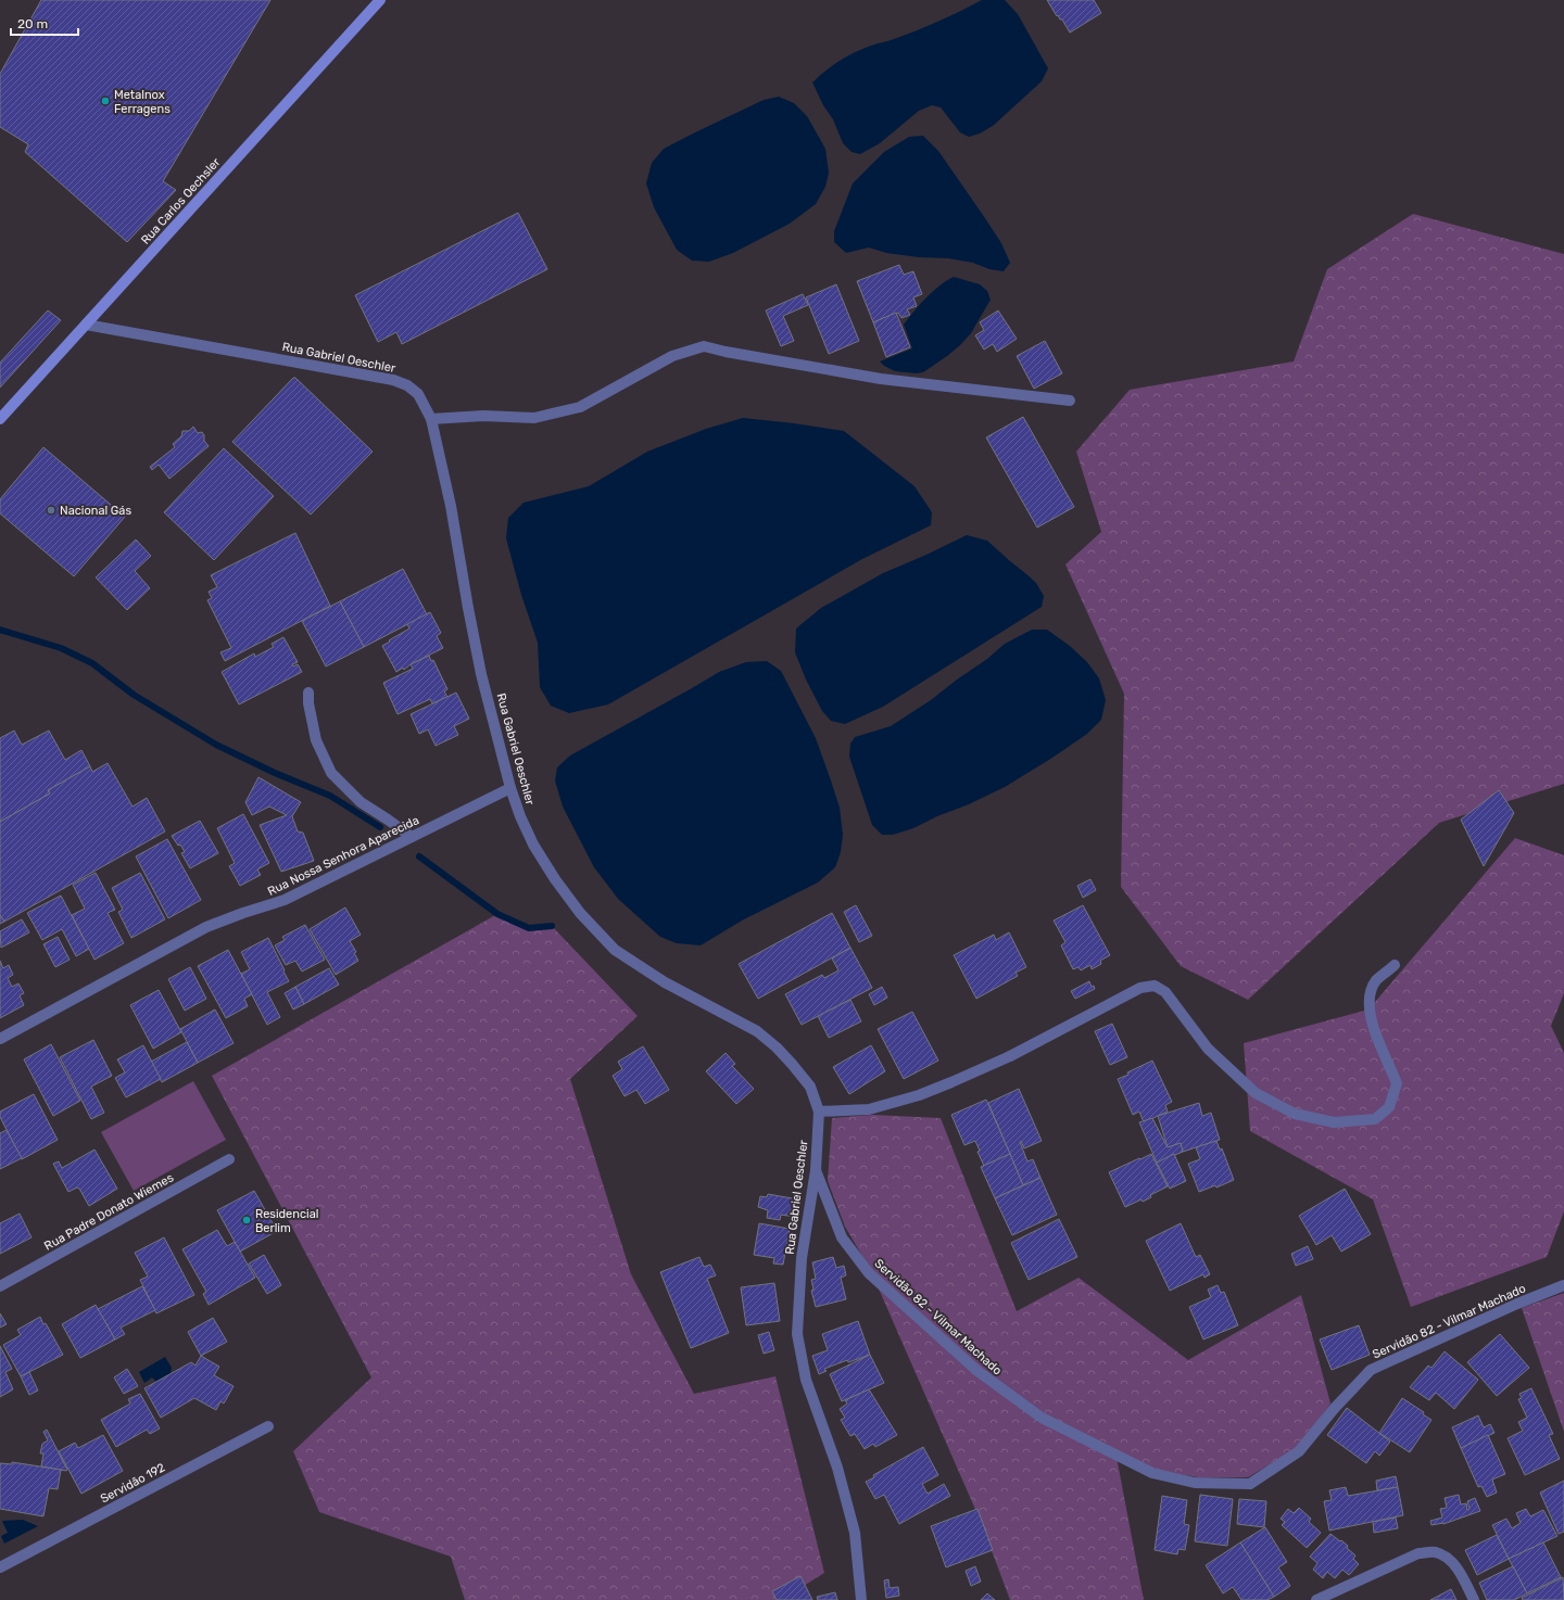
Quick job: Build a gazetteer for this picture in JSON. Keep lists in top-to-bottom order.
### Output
{
  "streets": {
    "main road": ["Rua Carlos Oechsler"],
    "street": [
      "Rua Gabriel Oeschler",
      "Rua Nossa Senhora Aparecida",
      "Rua Padre Donato Wiemes",
      "Servidão 82 - Vilmar Machado",
      "Servidão 192"
    ]
  },
  "crossings": [
    ["Rua Carlos Oechsler", "Rua Gabriel Oeschler"],
    ["Rua Gabriel Oeschler", "Rua Nossa Senhora Aparecida"],
    ["Rua Gabriel Oeschler", "Servidão 82 - Vilmar Machado"]
  ],
  "places": ["Metalnox Ferragens", "Nacional Gás", "Residencial Berlim"],
  "scale_bar": "20 m"
}
